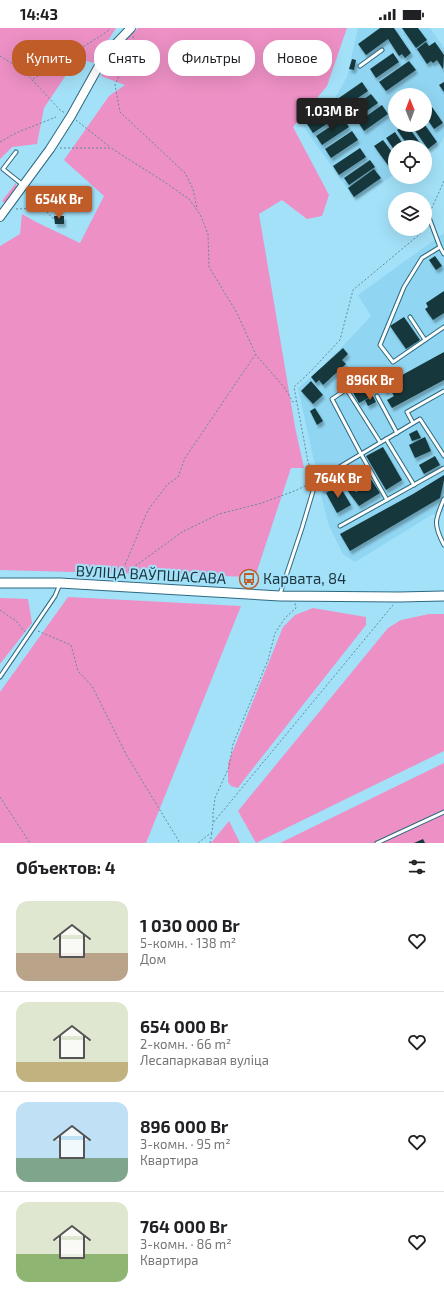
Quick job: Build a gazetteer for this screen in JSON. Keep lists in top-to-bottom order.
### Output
{
  "streets": {
    "main road": ["ВУЛІЦА ВАЎПШАСАВА"]
  },
  "places": {
    "bus stop": ["Карвата, 84"]
  },
  "north": "top",
  "page": {
    "status": "14:43",
    "chip": [
      "Купить",
      "Снять",
      "Фильтры",
      "Новое"
    ],
    "price": [
      "1.03M Br",
      "654K Br",
      "896K Br",
      "764K Br"
    ],
    "heading": "Объектов: 4",
    "list": [
      {
        "name": "1 030 000 Br",
        "note": "5-комн. · 138 m² · Дом"
      },
      {
        "name": "654 000 Br",
        "note": "2-комн. · 66 m² · Лесапаркавая вуліца"
      },
      {
        "name": "896 000 Br",
        "note": "3-комн. · 95 m² · Квартира"
      },
      {
        "name": "764 000 Br",
        "note": "3-комн. · 86 m² · Квартира"
      }
    ]
  }
}
